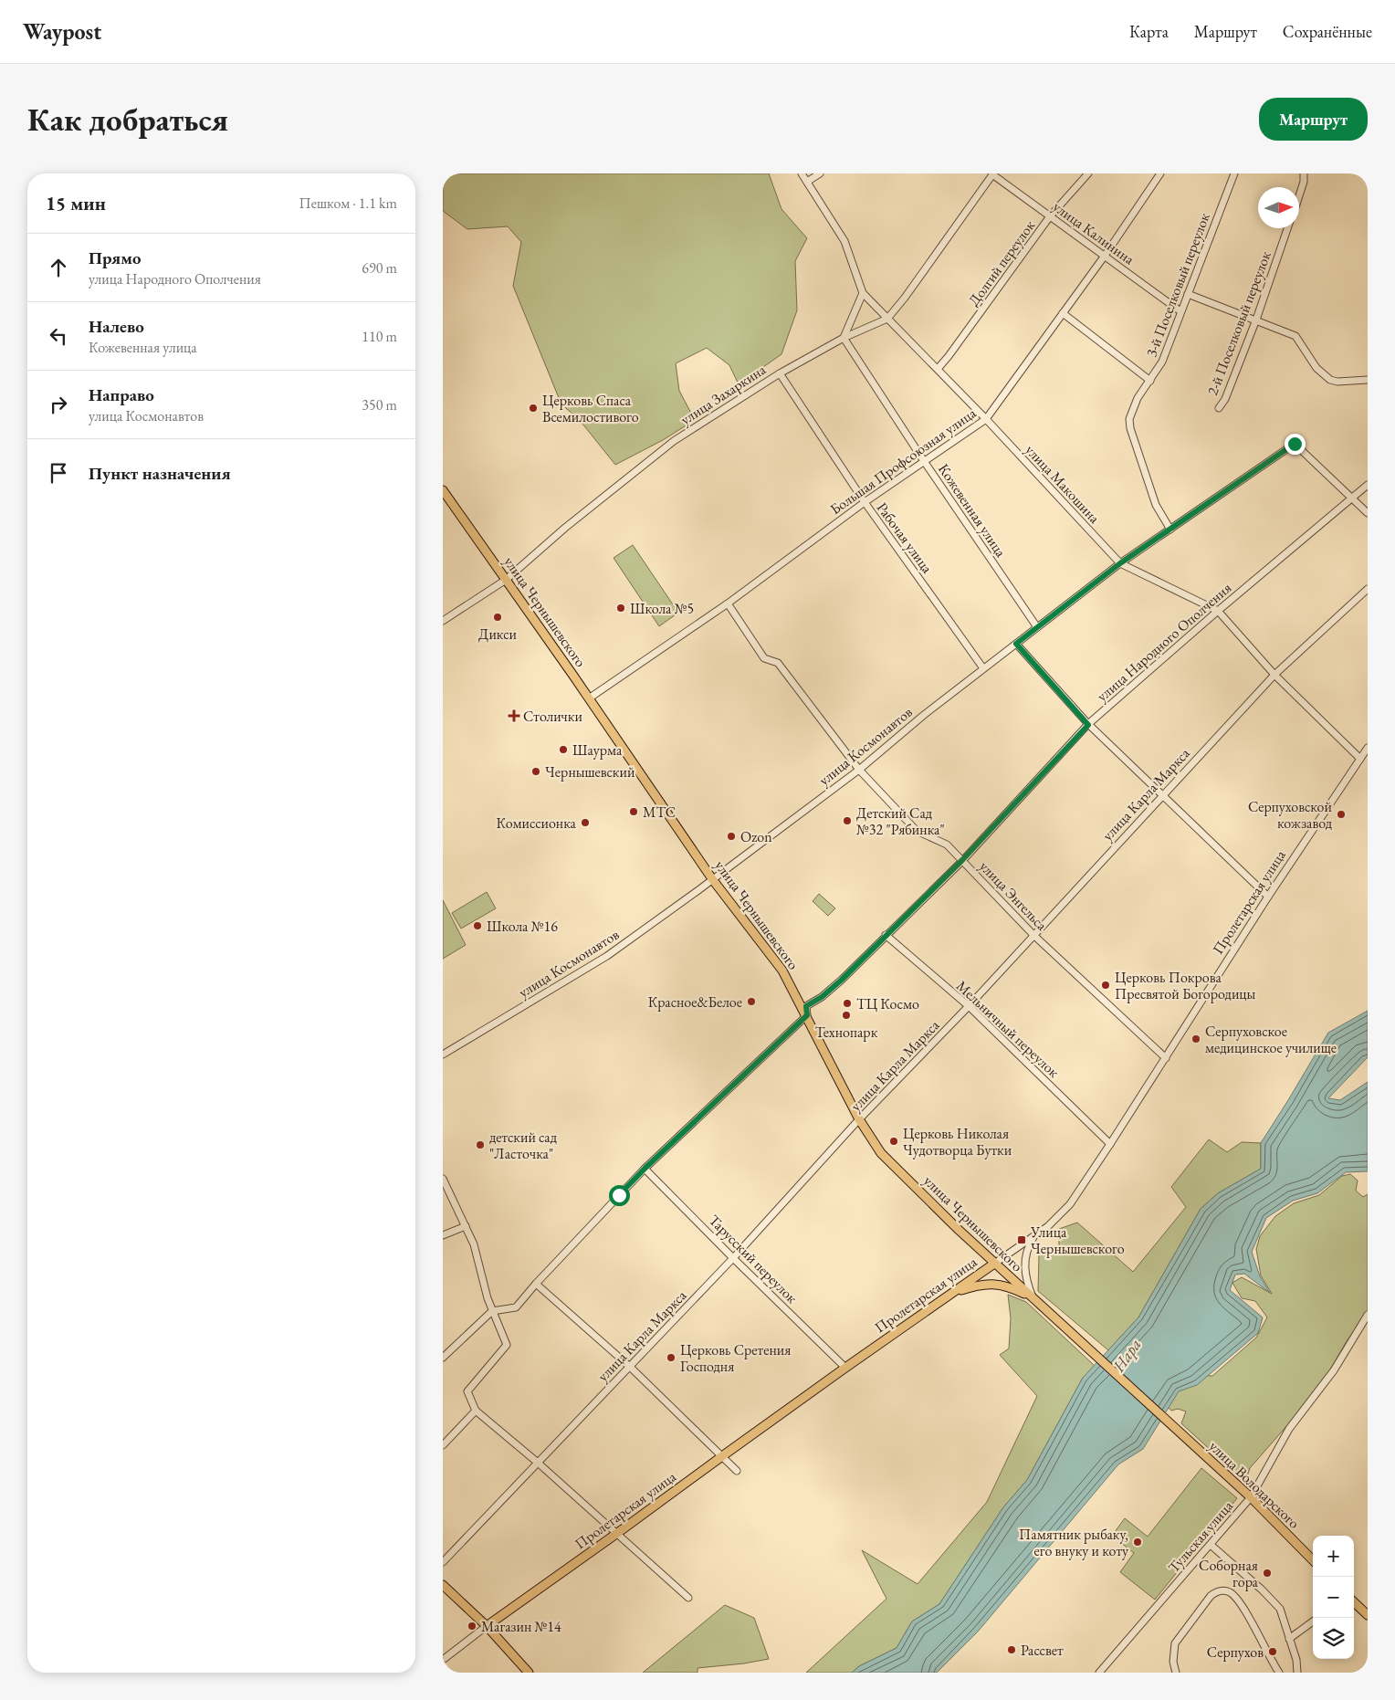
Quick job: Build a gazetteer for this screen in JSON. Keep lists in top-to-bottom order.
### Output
{
  "streets": {
    "main road": ["улица Чернышевского", "Пролетарская улица", "улица Володарского"],
    "street": [
      "улица Калинина",
      "Долгий переулок",
      "3-й Поселковый переулок",
      "2-й Поселковый переулок",
      "улица Захаркина",
      "Большая Профсоюзная улица",
      "улица Макошина",
      "Кожевенная улица",
      "Рабочая улица",
      "улица Народного Ополчения",
      "улица Космонавтов",
      "улица Карла Маркса",
      "улица Энгельса",
      "Мельничный переулок",
      "Тарусский переулок",
      "Тульская улица"
    ]
  },
  "crossings": [
    ["улица Калинина", "Долгий переулок"],
    ["улица Калинина", "3-й Поселковый переулок"],
    ["улица Калинина", "улица Захаркина"],
    ["улица Калинина", "Большая Профсоюзная улица"],
    ["Долгий переулок", "улица Макошина"],
    ["3-й Поселковый переулок", "улица Космонавтов"],
    ["улица Захаркина", "улица Макошина"],
    ["улица Захаркина", "Кожевенная улица"],
    ["улица Захаркина", "Рабочая улица"],
    ["улица Захаркина", "улица Чернышевского"],
    ["Большая Профсоюзная улица", "улица Макошина"],
    ["Большая Профсоюзная улица", "Кожевенная улица"],
    ["Большая Профсоюзная улица", "Рабочая улица"],
    ["Большая Профсоюзная улица", "улица Чернышевского"],
    ["Большая Профсоюзная улица", "улица Энгельса"],
    ["улица Макошина", "улица Народного Ополчения"],
    ["улица Макошина", "улица Космонавтов"],
    ["улица Макошина", "улица Карла Маркса"],
    ["улица Макошина", "Пролетарская улица"],
    ["Кожевенная улица", "улица Космонавтов"],
    ["Рабочая улица", "улица Космонавтов"],
    ["улица Чернышевского", "улица Народного Ополчения"],
    ["улица Чернышевского", "улица Космонавтов"],
    ["улица Чернышевского", "улица Карла Маркса"],
    ["улица Чернышевского", "Пролетарская улица"],
    ["улица Чернышевского", "улица Володарского"],
    ["улица Народного Ополчения", "улица Космонавтов"],
    ["улица Народного Ополчения", "улица Энгельса"],
    ["улица Народного Ополчения", "Мельничный переулок"],
    ["улица Народного Ополчения", "Тарусский переулок"],
    ["улица Космонавтов", "улица Энгельса"],
    ["улица Карла Маркса", "улица Энгельса"],
    ["улица Карла Маркса", "Мельничный переулок"],
    ["улица Карла Маркса", "Тарусский переулок"],
    ["улица Энгельса", "Пролетарская улица"],
    ["Пролетарская улица", "Мельничный переулок"],
    ["Пролетарская улица", "Тарусский переулок"],
    ["улица Володарского", "Тульская улица"]
  ],
  "water": ["Нара"],
  "places": {
    "other": [
      "Церковь Спаса Всемилостивого",
      "Школа №5",
      "Дикси",
      "Шаурма",
      "Чернышевский",
      "МТС",
      "Серпуховской кожзавод",
      "Детский Сад №32 \"Рябинка\"",
      "Комиссионка",
      "Ozon",
      "Школа №16",
      "Церковь Покрова Пресвятой Богородицы",
      "Красное&Белое",
      "ТЦ Космо",
      "Технопарк",
      "Серпуховское медицинское училище",
      "Церковь Николая Чудотворца Бутки",
      "детский сад \"Ласточка\"",
      "Церковь Сретения Господня",
      "Памятник рыбаку, его внуку и коту",
      "Соборная гора",
      "Магазин №14",
      "Рассвет",
      "Серпухов"
    ],
    "health": ["Столички"],
    "transit": ["Улица Чернышевского"]
  },
  "north": "right",
  "page": {
    "header": "Waypost",
    "nav": ["Карта", "Маршрут", "Сохранённые"],
    "buttons": "Маршрут",
    "title": "Как добраться",
    "heading": ["15 мин", "Пешком · 1.1 km"],
    "list": [
      ["Прямо", "улица Народного Ополчения", "690 m"],
      ["Налево", "Кожевенная улица", "110 m"],
      ["Направо", "улица Космонавтов", "350 m"],
      "Пункт назначения"
    ],
    "map_buttons": ["+", "−"]
  }
}
